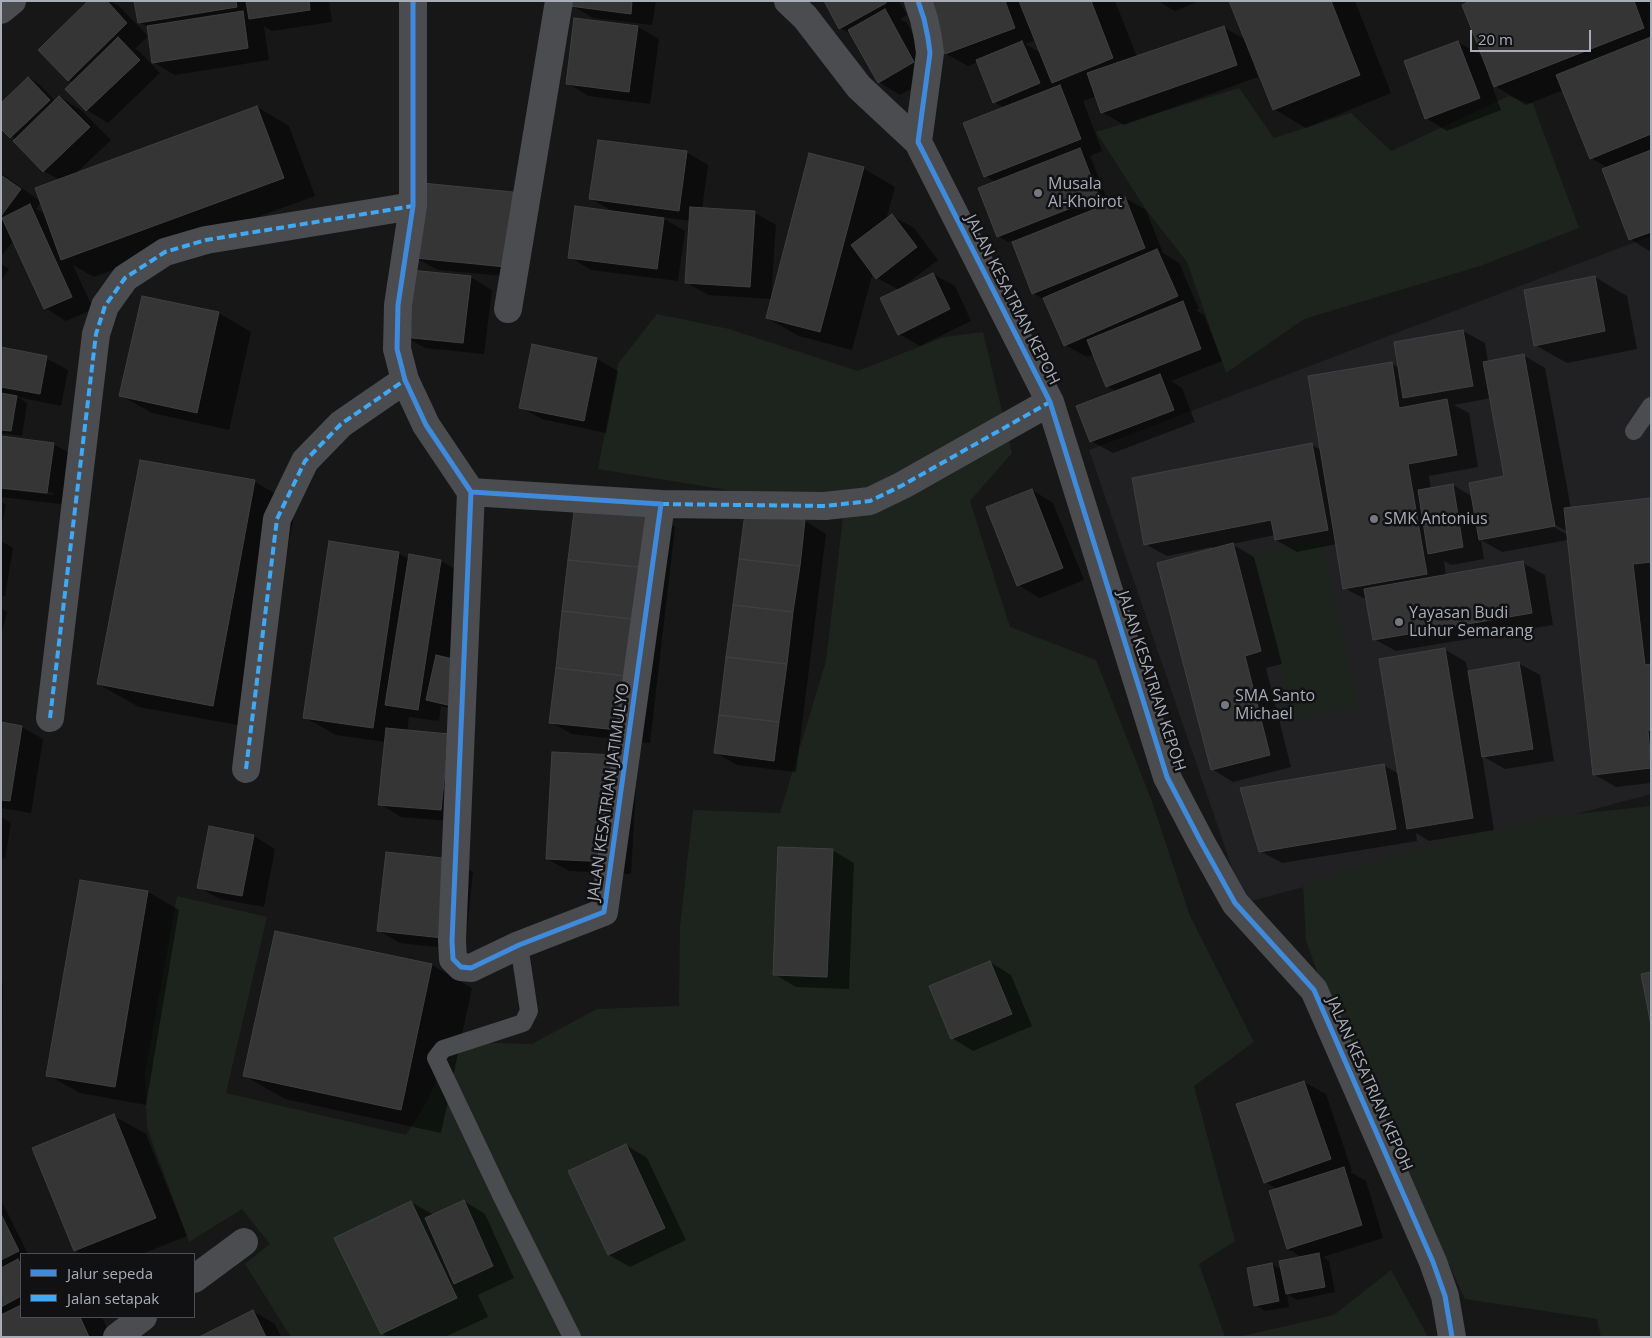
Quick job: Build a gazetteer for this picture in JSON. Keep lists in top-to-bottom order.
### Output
{
  "streets": {
    "street": ["JALAN KESATRIAN KEPOH", "JALAN KESATRIAN JATIMULYO"]
  },
  "places": [
    "Musala Al-Khoirot",
    "SMK Antonius",
    "Yayasan Budi Luhur Semarang",
    "SMA Santo Michael"
  ],
  "legend": ["Jalur sepeda", "Jalan setapak"],
  "scale_bar": "20 m"
}
